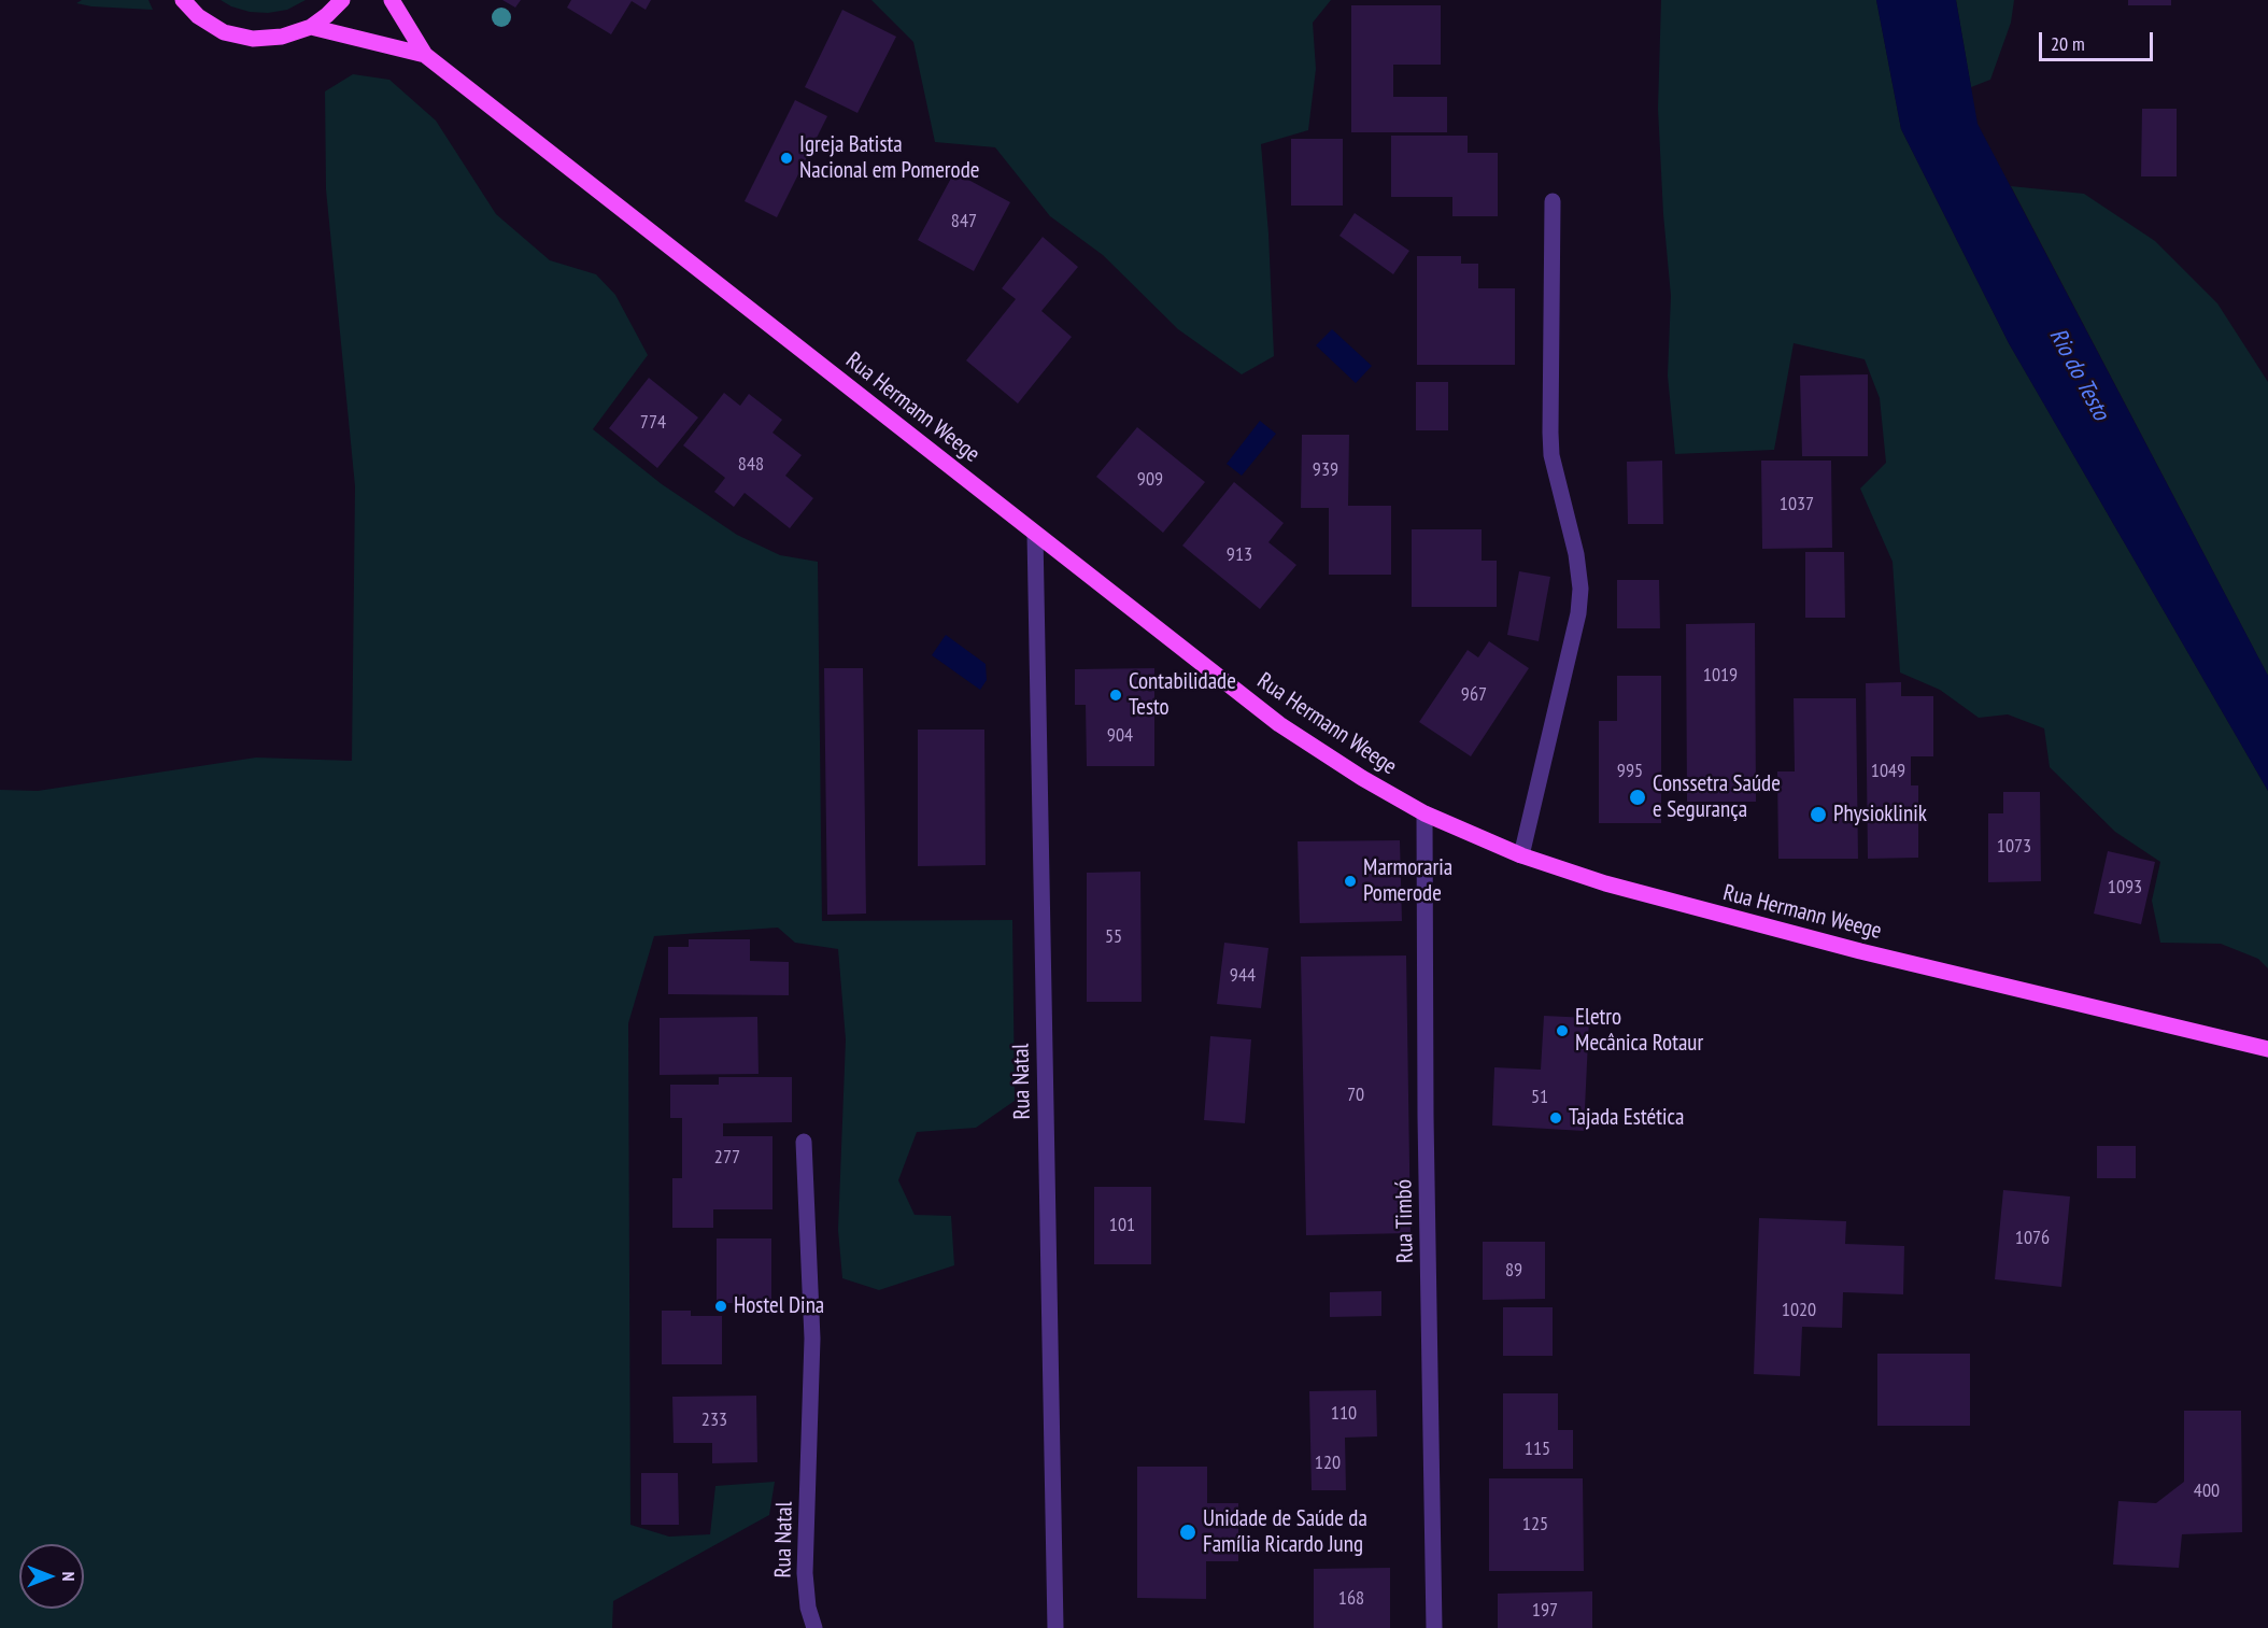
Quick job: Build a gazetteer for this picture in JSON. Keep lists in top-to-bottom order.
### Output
{
  "streets": {
    "main road": ["Rua Hermann Weege"],
    "street": ["Rua Natal", "Rua Timbó"]
  },
  "crossings": [
    ["Rua Hermann Weege", "Rua Natal"],
    ["Rua Hermann Weege", "Rua Timbó"]
  ],
  "water": ["Rio do Testo"],
  "places": [
    "Igreja Batista Nacional em Pomerode",
    "Contabilidade Testo",
    "Conssetra Saúde e Segurança",
    "Physioklinik",
    "Marmoraria Pomerode",
    "Eletro Mecânica Rotaur",
    "Tajada Estética",
    "Hostel Dina",
    "Unidade de Saúde da Família Ricardo Jung"
  ],
  "house_numbers": [
    "847",
    "774",
    "848",
    "939",
    "909",
    "1037",
    "913",
    "1019",
    "967",
    "904",
    "995",
    "1049",
    "1073",
    "1093",
    "55",
    "944",
    "70",
    "51",
    "277",
    "101",
    "1076",
    "89",
    "1020",
    "110",
    "233",
    "115",
    "120",
    "400",
    "125",
    "168",
    "197"
  ],
  "scale_bar": "20 m",
  "north": "right"
}
